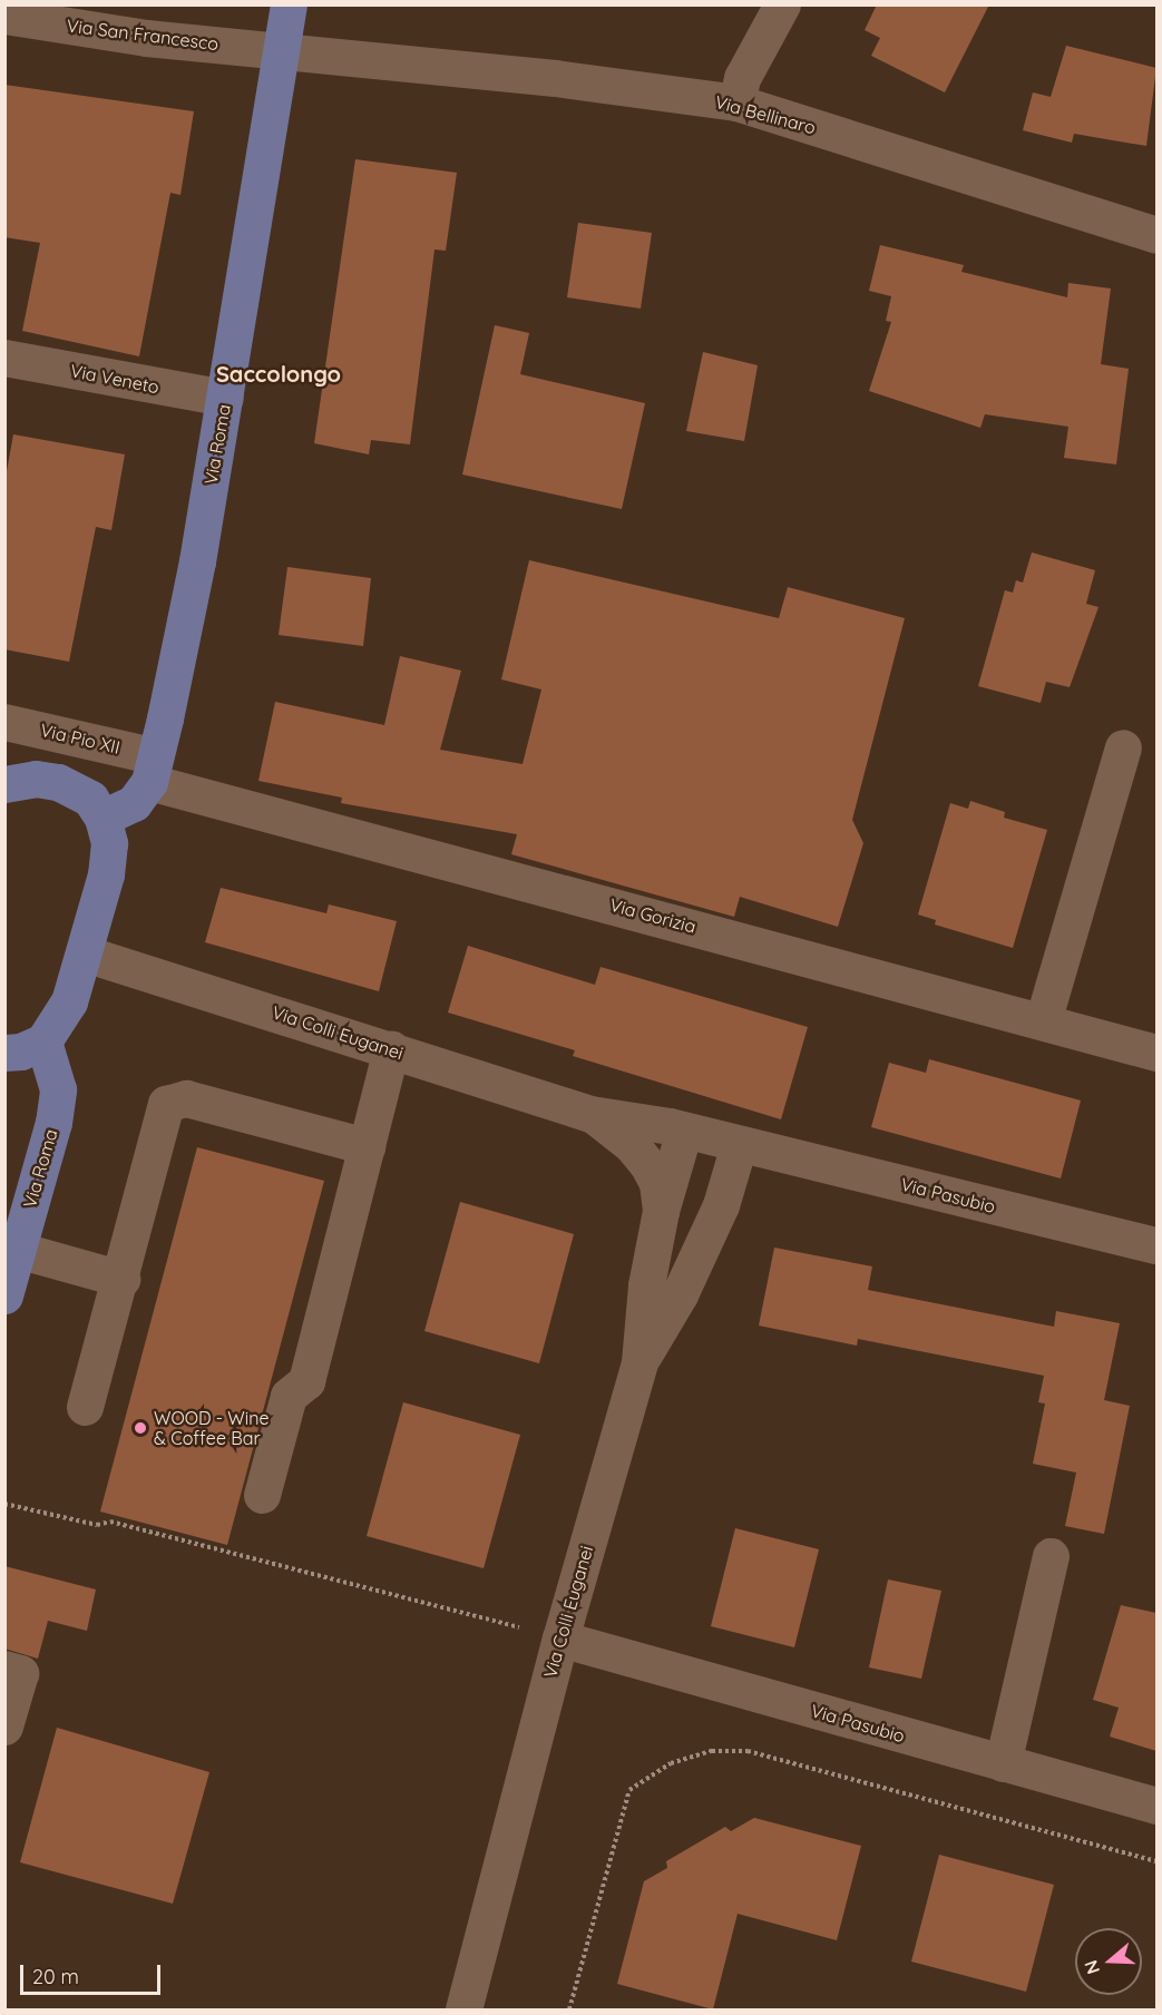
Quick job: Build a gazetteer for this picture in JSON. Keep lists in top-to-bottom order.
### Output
{
  "streets": {
    "main road": ["Via Roma"],
    "street": [
      "Via San Francesco",
      "Via Bellinaro",
      "Via Veneto",
      "Via Pio XII",
      "Via Gorizia",
      "Via Colli Euganei",
      "Via Pasubio"
    ]
  },
  "crossings": [
    ["Via San Francesco", "Via Bellinaro"],
    ["Via San Francesco", "Via Roma"],
    ["Via Bellinaro", "Via Roma"],
    ["Via Veneto", "Via Roma"],
    ["Via Roma", "Via Pio XII"],
    ["Via Roma", "Via Gorizia"],
    ["Via Pio XII", "Via Gorizia"],
    ["Via Colli Euganei", "Via Pasubio"]
  ],
  "districts": ["Saccolongo"],
  "places": ["WOOD - Wine & Coffee Bar"],
  "scale_bar": "20 m",
  "north": "left"
}
